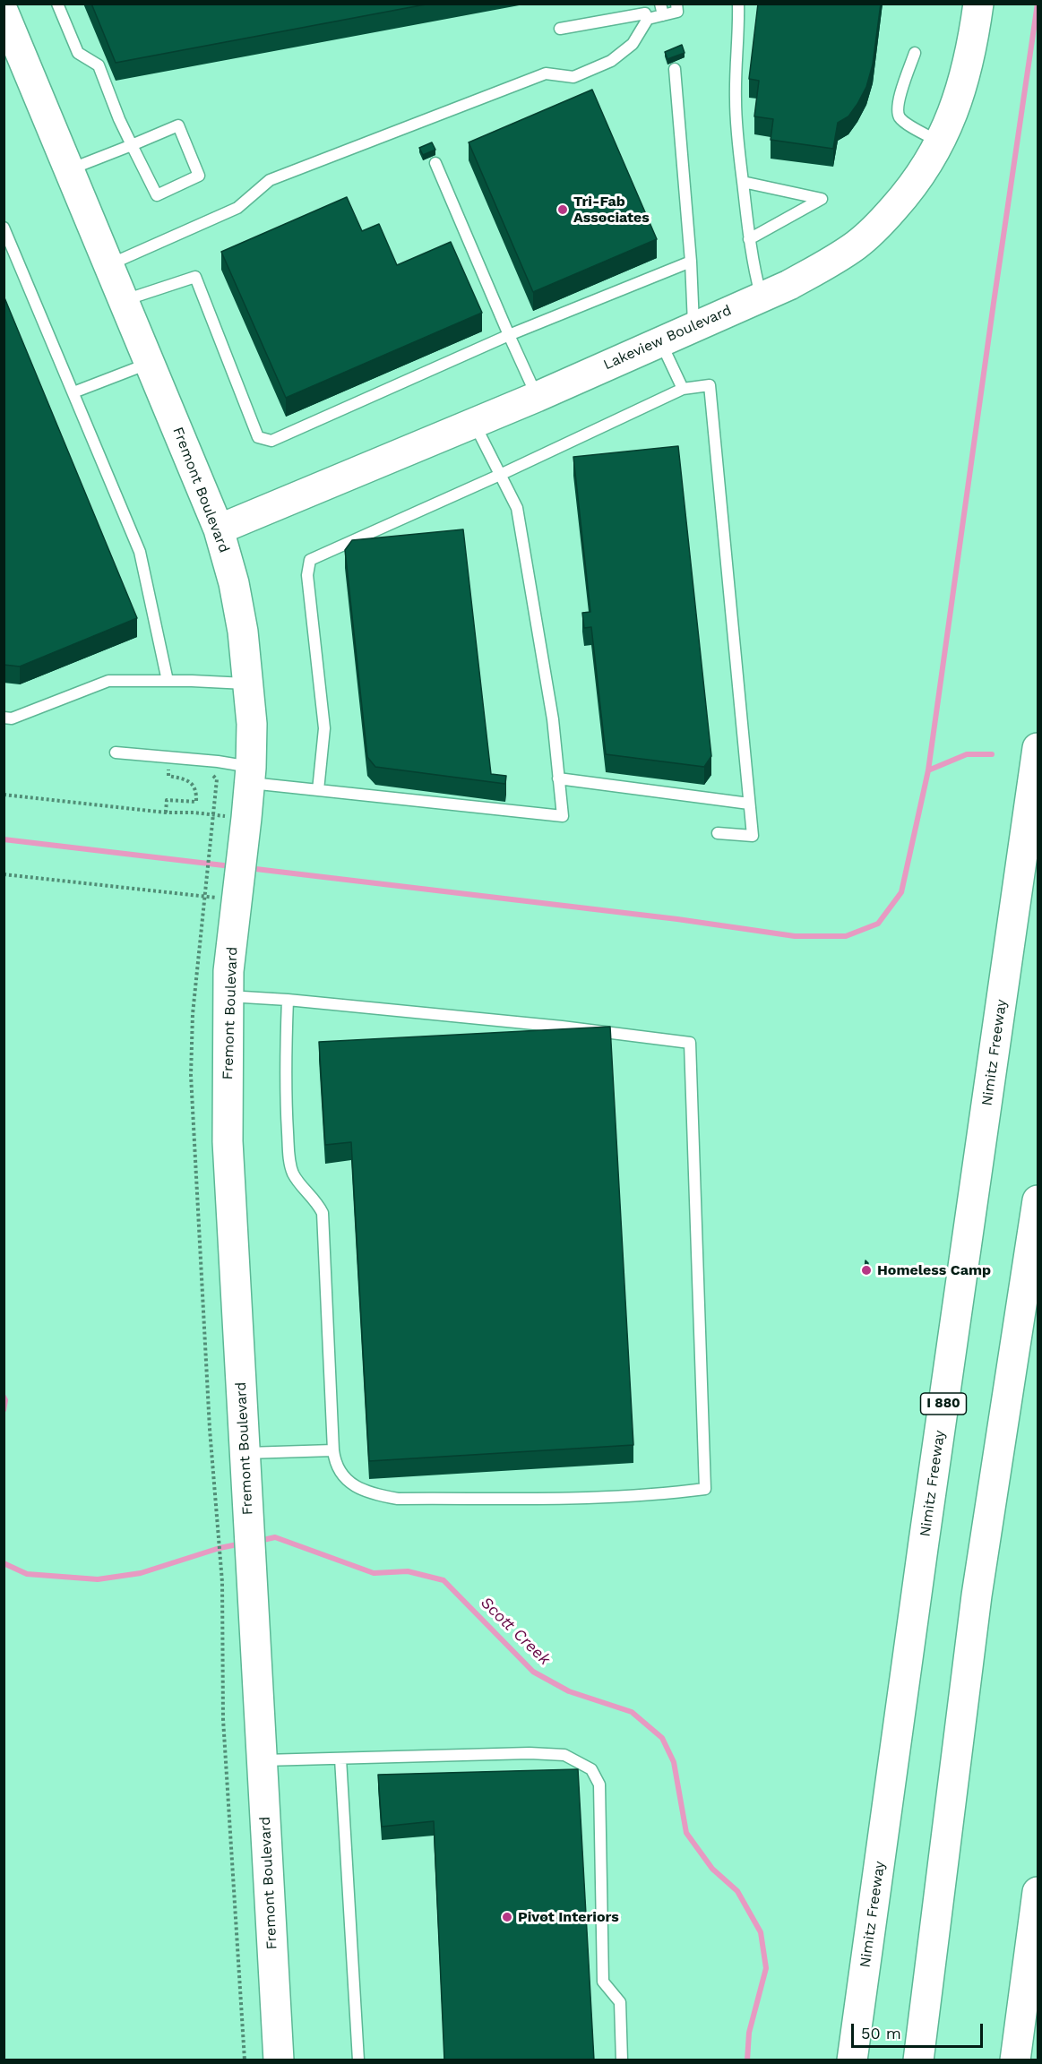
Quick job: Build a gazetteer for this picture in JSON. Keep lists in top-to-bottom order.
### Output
{
  "streets": {
    "main road": [
      "Lakeview Boulevard",
      "Fremont Boulevard",
      "Nimitz Freeway",
      "I 880"
    ]
  },
  "crossings": [
    ["Lakeview Boulevard", "Fremont Boulevard"]
  ],
  "water": ["Scott Creek"],
  "places": ["Tri-Fab Associates", "Homeless Camp", "Pivot Interiors"],
  "scale_bar": "50 m"
}
